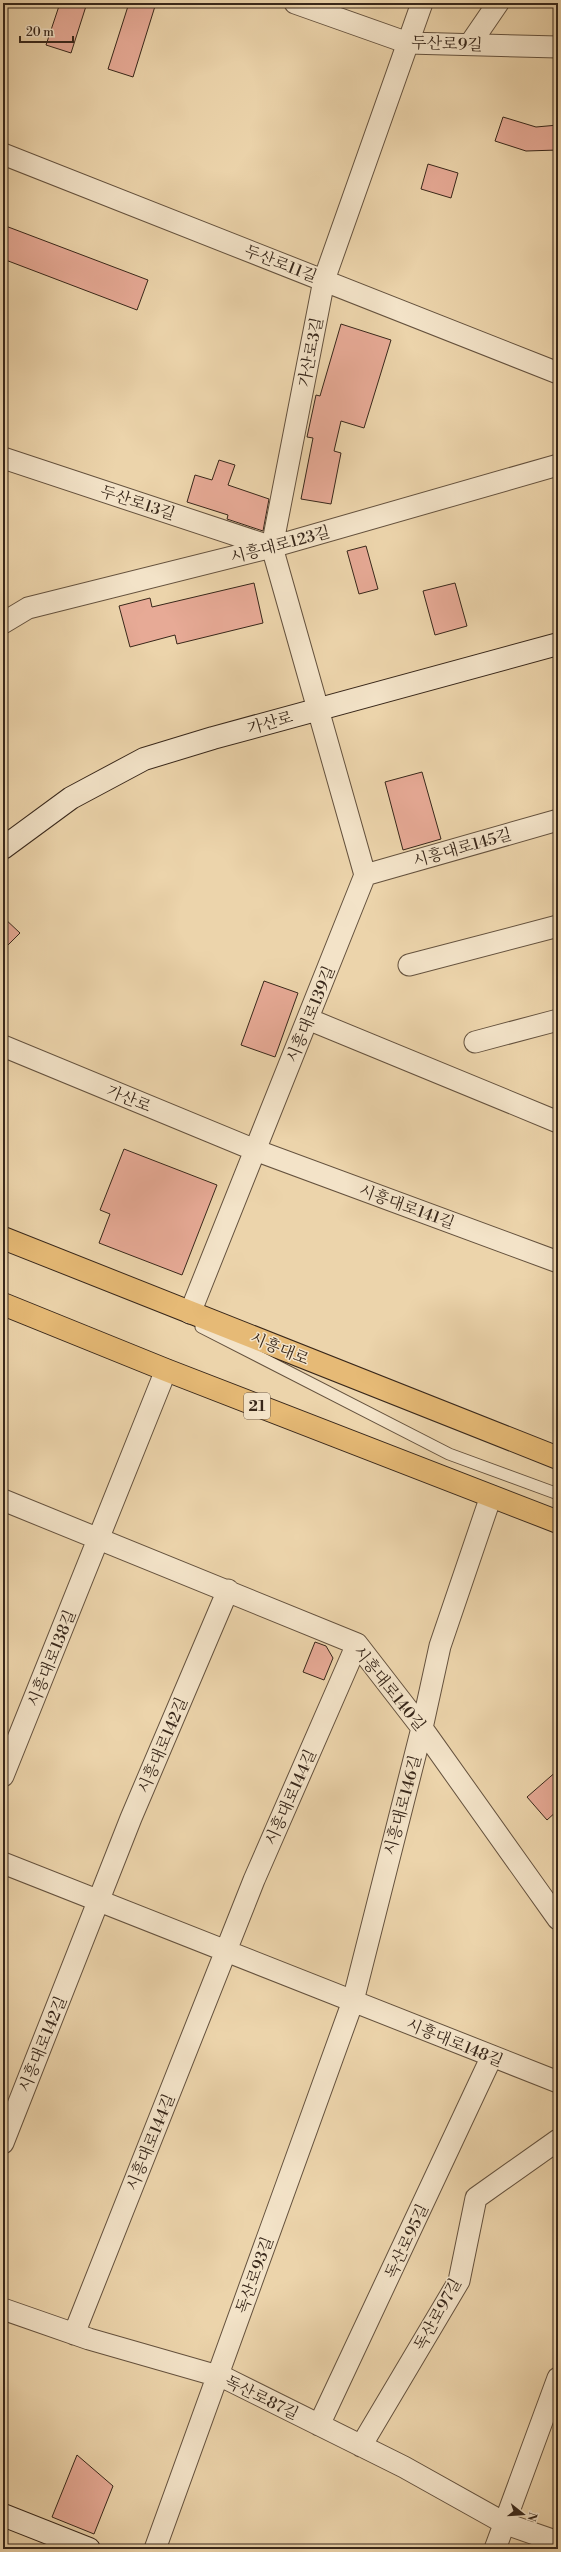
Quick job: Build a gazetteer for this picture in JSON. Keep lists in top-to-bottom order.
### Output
{
  "streets": {
    "main road": ["가산로", "시흥대로", "21"],
    "street": [
      "두산로9길",
      "두산로11길",
      "가산로3길",
      "두산로13길",
      "시흥대로123길",
      "시흥대로145길",
      "시흥대로139길",
      "시흥대로141길",
      "시흥대로138길",
      "시흥대로140길",
      "시흥대로142길",
      "시흥대로144길",
      "시흥대로146길",
      "시흥대로148길",
      "독산로95길",
      "독산로93길",
      "독산로97길",
      "독산로87길"
    ]
  },
  "crossings": [
    ["두산로9길", "가산로3길"],
    ["두산로11길", "가산로3길"],
    ["가산로3길", "두산로13길"],
    ["가산로3길", "시흥대로123길"],
    ["가산로3길", "가산로"],
    ["두산로13길", "시흥대로123길"],
    ["가산로", "시흥대로139길"],
    ["가산로", "시흥대로141길"],
    ["시흥대로145길", "시흥대로139길"],
    ["시흥대로139길", "시흥대로141길"],
    ["시흥대로139길", "시흥대로"],
    ["21", "시흥대로138길"],
    ["21", "시흥대로146길"],
    ["시흥대로138길", "시흥대로140길"],
    ["시흥대로140길", "시흥대로142길"],
    ["시흥대로140길", "시흥대로144길"],
    ["시흥대로140길", "시흥대로146길"],
    ["시흥대로144길", "독산로87길"],
    ["시흥대로146길", "시흥대로148길"],
    ["시흥대로146길", "독산로93길"],
    ["시흥대로148길", "독산로95길"],
    ["시흥대로148길", "독산로93길"],
    ["독산로95길", "독산로87길"],
    ["독산로93길", "독산로87길"],
    ["독산로97길", "독산로87길"]
  ],
  "scale_bar": "20 m",
  "north": "right"
}
